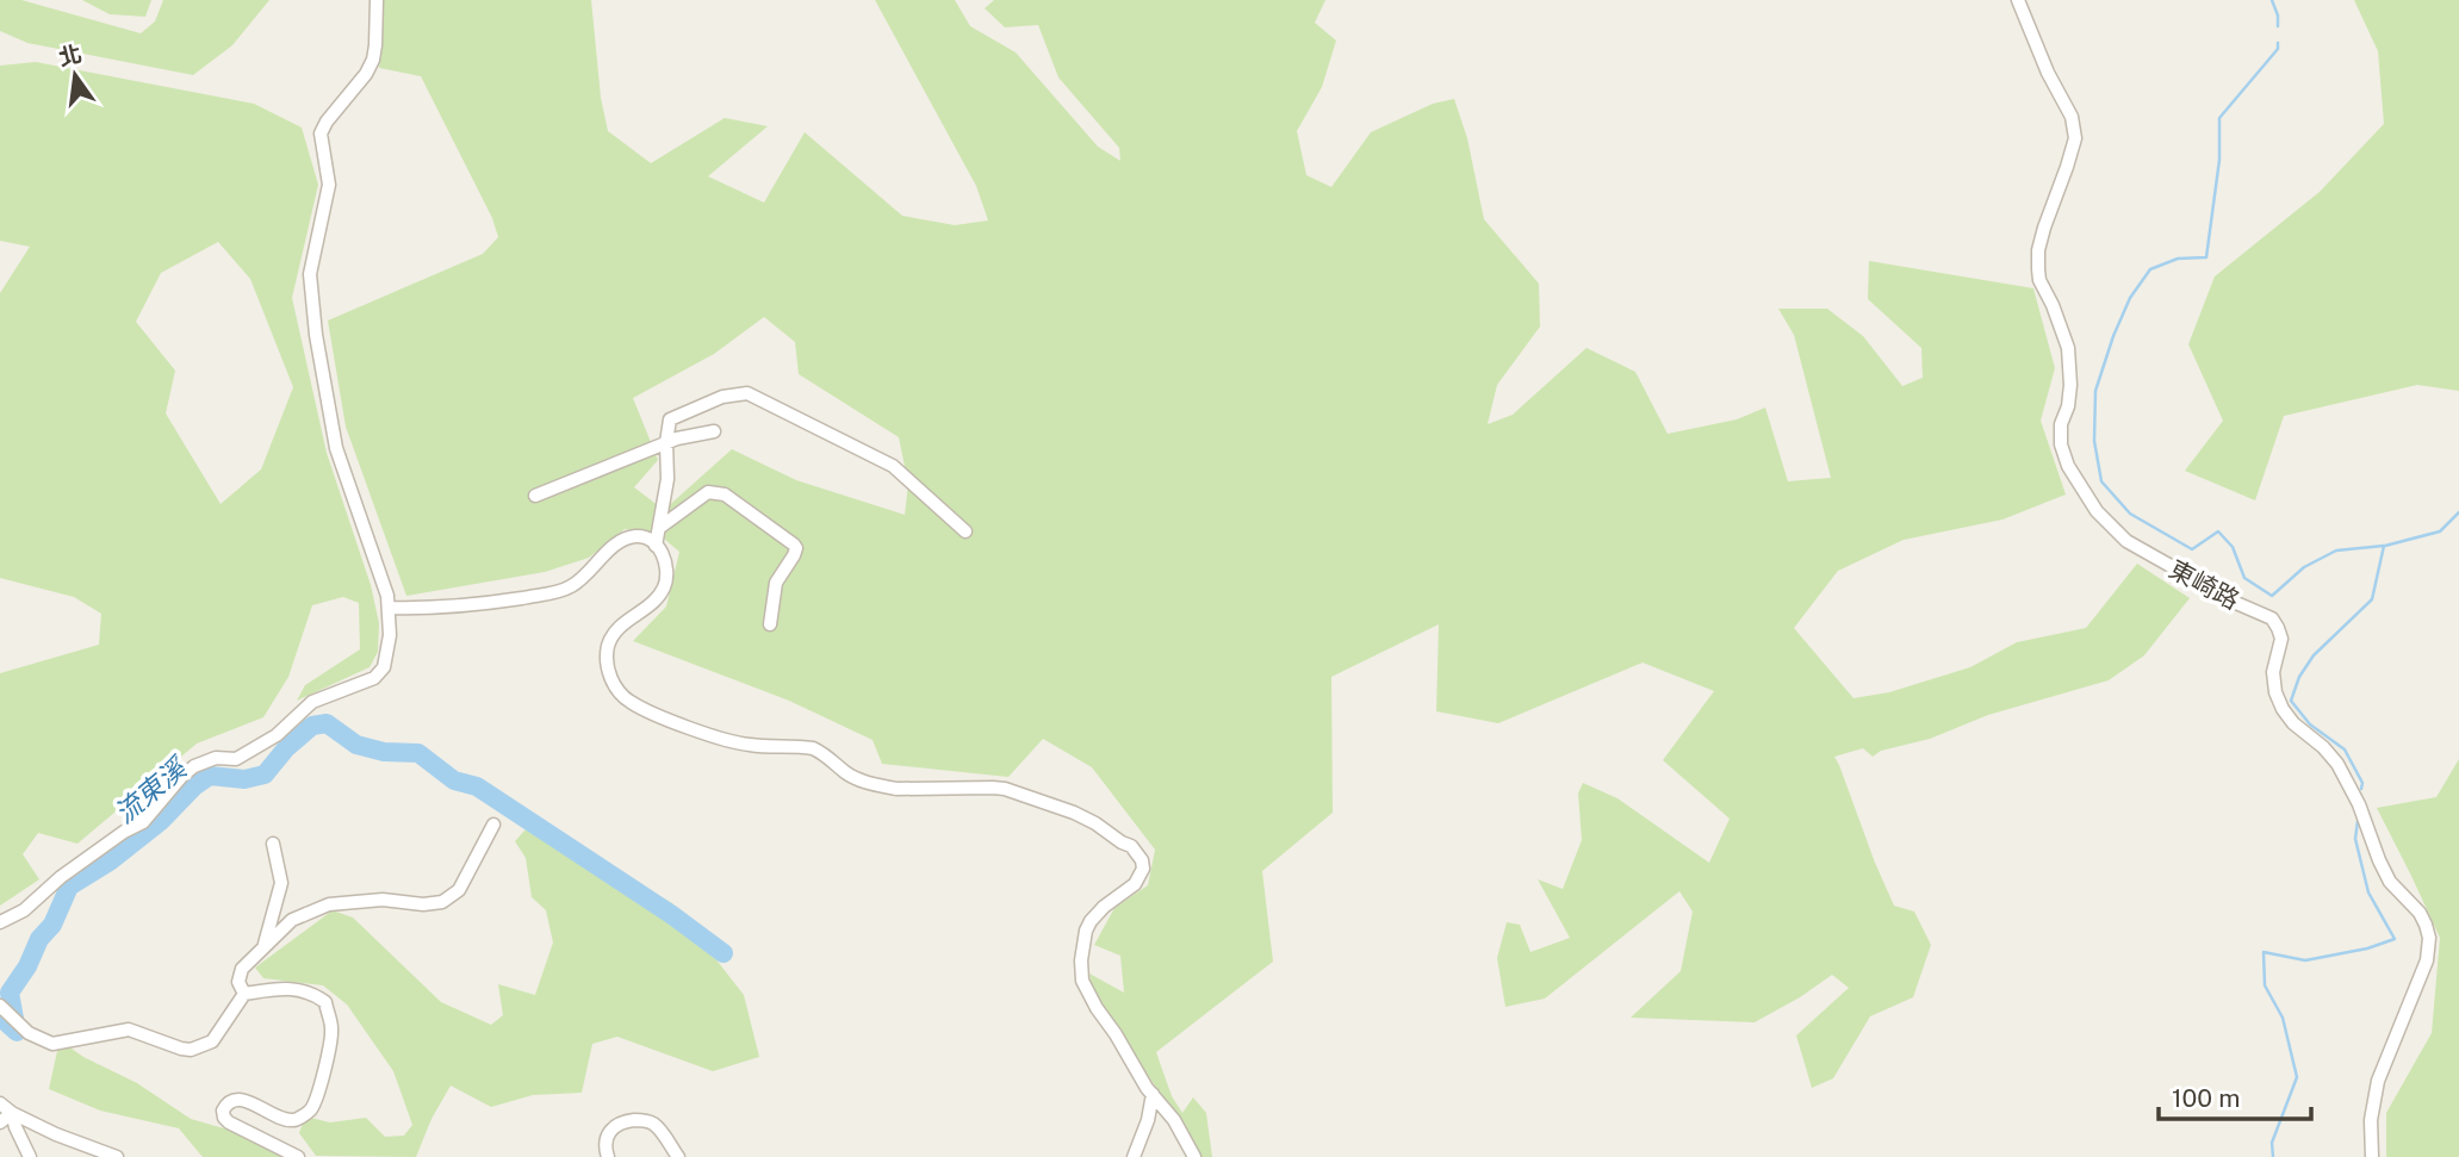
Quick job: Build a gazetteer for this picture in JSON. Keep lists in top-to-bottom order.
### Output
{
  "streets": {
    "street": ["東崎路"]
  },
  "water": ["流東溪"],
  "scale_bar": "100 m",
  "north": "top"
}
